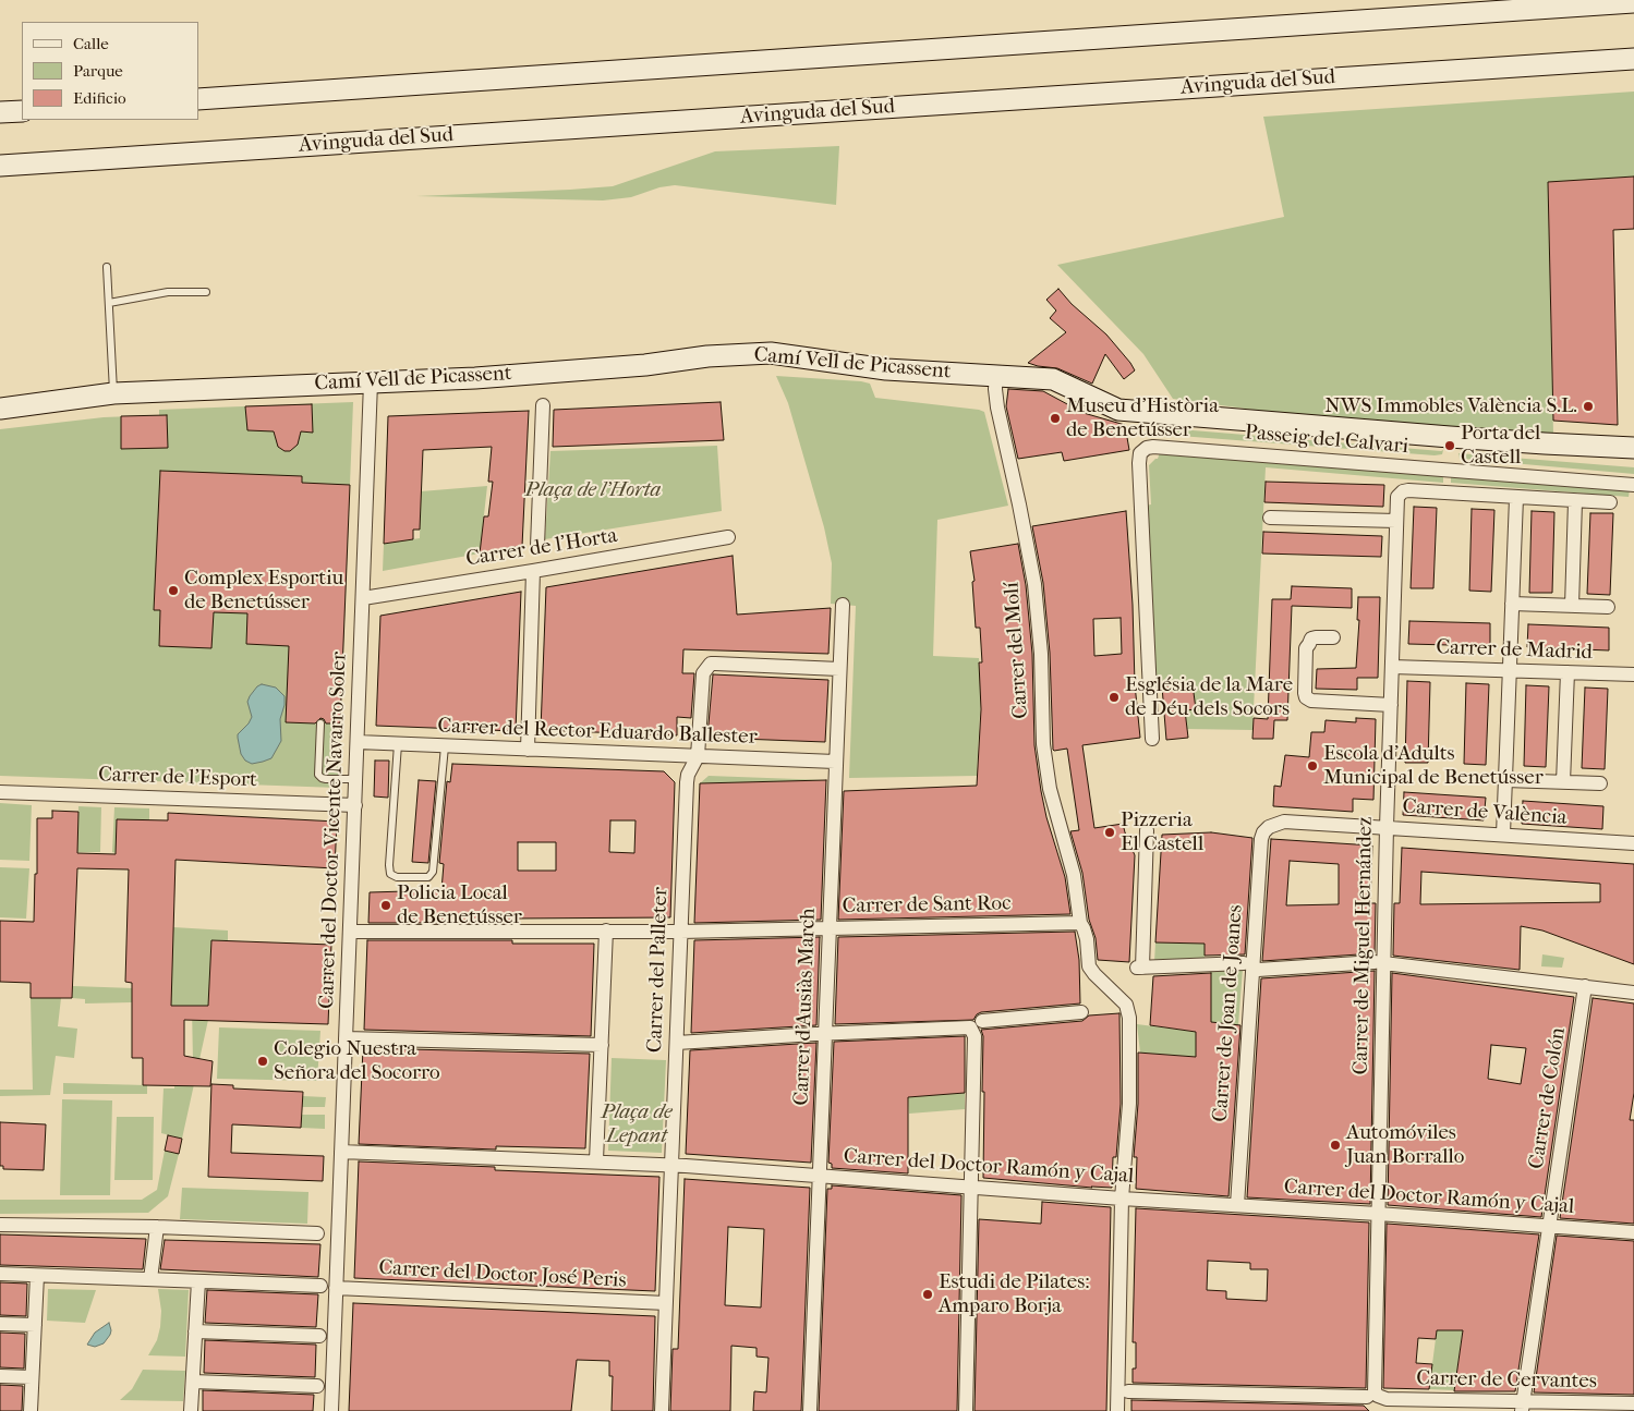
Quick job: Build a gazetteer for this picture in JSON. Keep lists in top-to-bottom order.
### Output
{
  "streets": {
    "main road": ["Avinguda del Sud", "Camí Vell de Picassent"],
    "street": [
      "Passeig del Calvari",
      "Carrer de l’Horta",
      "Carrer del Molí",
      "Carrer de Madrid",
      "Carrer del Rector Eduardo Ballester",
      "Carrer de l'Esport",
      "Carrer de València",
      "Carrer del Doctor Vicente Navarro Soler",
      "Carrer de Sant Roc",
      "Carrer de Miguel Hernández",
      "Carrer del Palleter",
      "Carrer d'Ausiàs March",
      "Carrer de Joan de Joanes",
      "Carrer de Colón",
      "Carrer del Doctor Ramón y Cajal",
      "Carrer del Doctor José Peris",
      "Carrer de Cervantes"
    ]
  },
  "crossings": [
    ["Camí Vell de Picassent", "Carrer del Molí"],
    ["Camí Vell de Picassent", "Carrer del Doctor Vicente Navarro Soler"],
    ["Carrer de l’Horta", "Carrer del Doctor Vicente Navarro Soler"],
    ["Carrer del Molí", "Carrer de Sant Roc"],
    ["Carrer del Molí", "Carrer del Doctor Ramón y Cajal"],
    ["Carrer de Madrid", "Carrer de Miguel Hernández"],
    ["Carrer del Rector Eduardo Ballester", "Carrer del Doctor Vicente Navarro Soler"],
    ["Carrer del Rector Eduardo Ballester", "Carrer del Palleter"],
    ["Carrer del Rector Eduardo Ballester", "Carrer d'Ausiàs March"],
    ["Carrer de l'Esport", "Carrer del Doctor Vicente Navarro Soler"],
    ["Carrer de València", "Carrer de Miguel Hernández"],
    ["Carrer de València", "Carrer de Joan de Joanes"],
    ["Carrer del Doctor Vicente Navarro Soler", "Carrer de Sant Roc"],
    ["Carrer del Doctor Vicente Navarro Soler", "Carrer del Doctor Ramón y Cajal"],
    ["Carrer del Doctor Vicente Navarro Soler", "Carrer del Doctor José Peris"],
    ["Carrer de Sant Roc", "Carrer del Palleter"],
    ["Carrer de Sant Roc", "Carrer d'Ausiàs March"],
    ["Carrer de Miguel Hernández", "Carrer del Doctor Ramón y Cajal"],
    ["Carrer de Miguel Hernández", "Carrer de Cervantes"],
    ["Carrer del Palleter", "Carrer d'Ausiàs March"],
    ["Carrer del Palleter", "Carrer del Doctor Ramón y Cajal"],
    ["Carrer del Palleter", "Carrer del Doctor José Peris"],
    ["Carrer d'Ausiàs March", "Carrer del Doctor Ramón y Cajal"],
    ["Carrer de Joan de Joanes", "Carrer del Doctor Ramón y Cajal"],
    ["Carrer de Colón", "Carrer del Doctor Ramón y Cajal"],
    ["Carrer de Colón", "Carrer de Cervantes"]
  ],
  "parks": ["Plaça de l'Horta", "Plaça de Lepant"],
  "places": [
    "NWS Immobles València S.L.",
    "Museu d'Història de Benetússer",
    "Porta del Castell",
    "Complex Esportiu de Benetússer",
    "Església de la Mare de Déu dels Socors",
    "Escola d'Adults Municipal de Benetússer",
    "Pizzeria El Castell",
    "Policia Local de Benetússer",
    "Colegio Nuestra Señora del Socorro",
    "Automóviles Juan Borrallo",
    "Estudi de Pilates: Amparo Borja"
  ],
  "legend": ["Calle", "Parque", "Edificio"]
}
